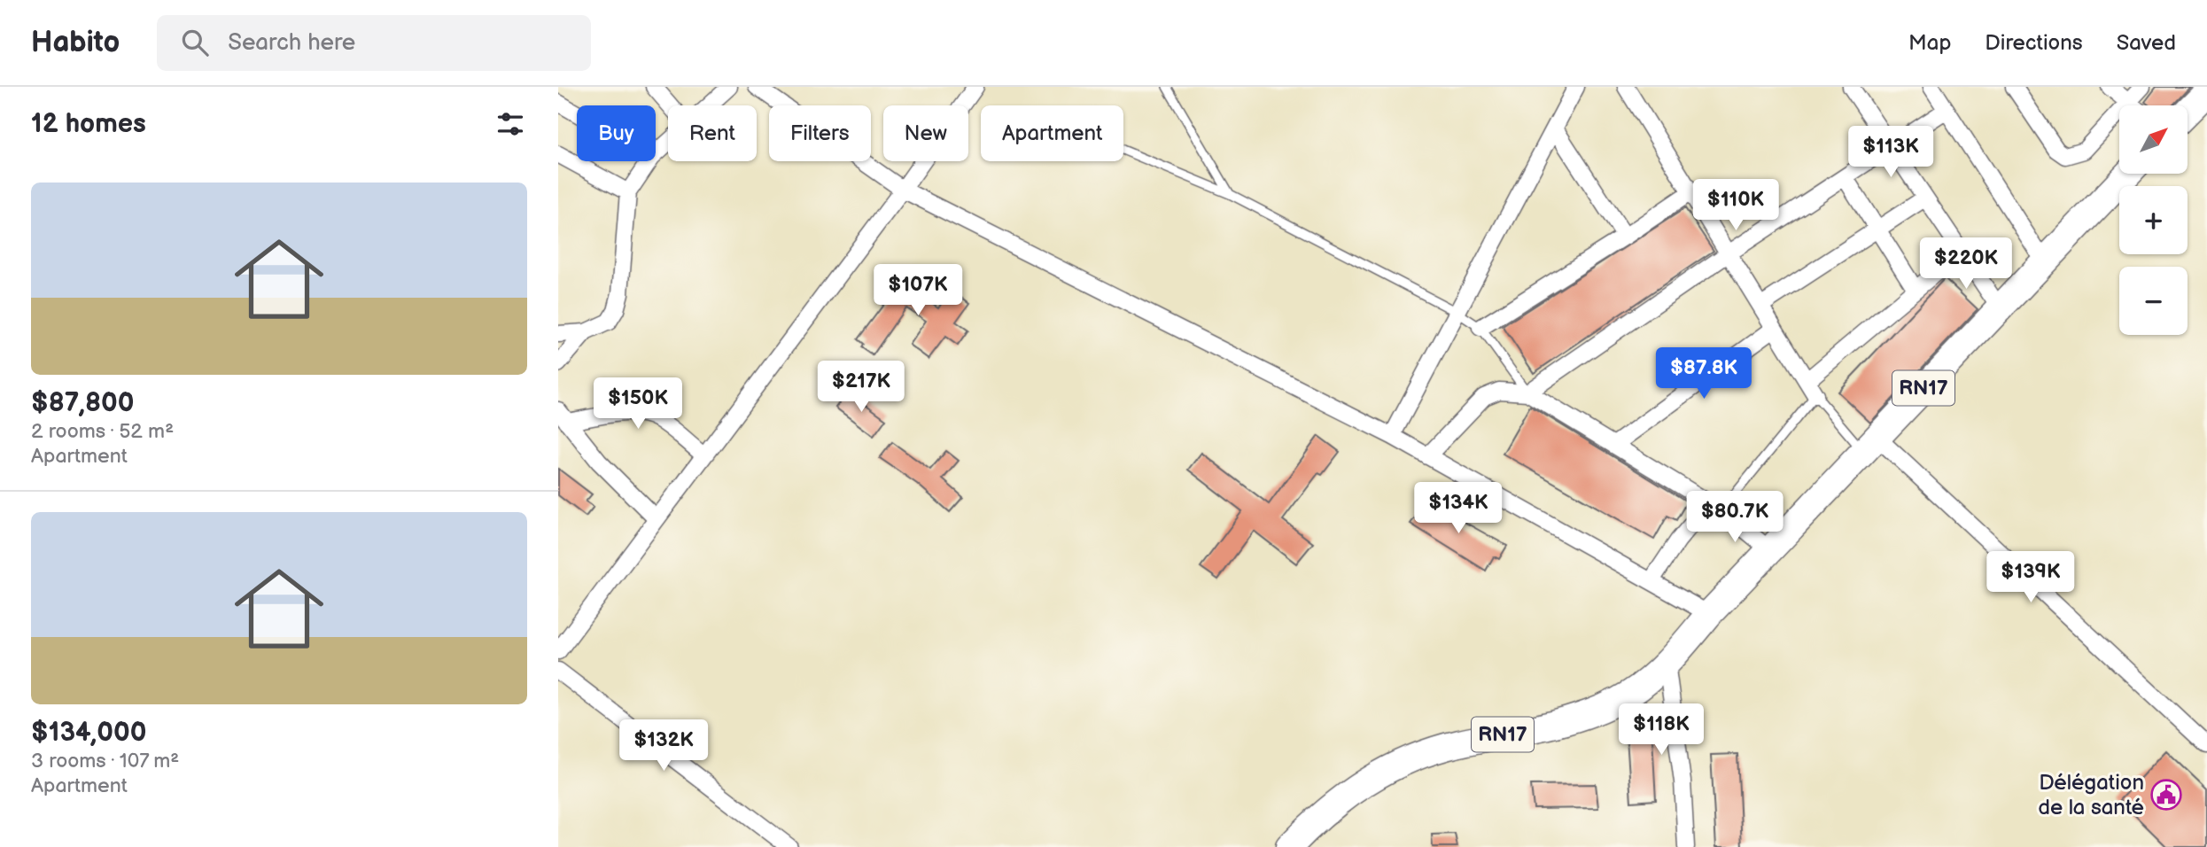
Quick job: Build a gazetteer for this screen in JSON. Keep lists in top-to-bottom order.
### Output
{
  "streets": {
    "main road": ["RN17"]
  },
  "places": {
    "public building": ["Délégation de la santé"]
  },
  "north": "top right",
  "page": {
    "header": "Habito",
    "search": "Search here",
    "nav": ["Map", "Directions", "Saved"],
    "heading": "12 homes",
    "map_buttons": ["+", "−"],
    "chip": [
      "Buy",
      "Rent",
      "Filters",
      "New",
      "Apartment"
    ],
    "price": [
      "$113K",
      "$110K",
      "$220K",
      "$107K",
      "$87.8K",
      "$217K",
      "$150K",
      "$134K",
      "$80.7K",
      "$139K",
      "$118K",
      "$132K"
    ],
    "list": [
      {
        "name": "$87,800",
        "note": "2 rooms · 52 m² · Apartment"
      },
      {
        "name": "$134,000",
        "note": "3 rooms · 107 m² · Apartment"
      }
    ]
  }
}
